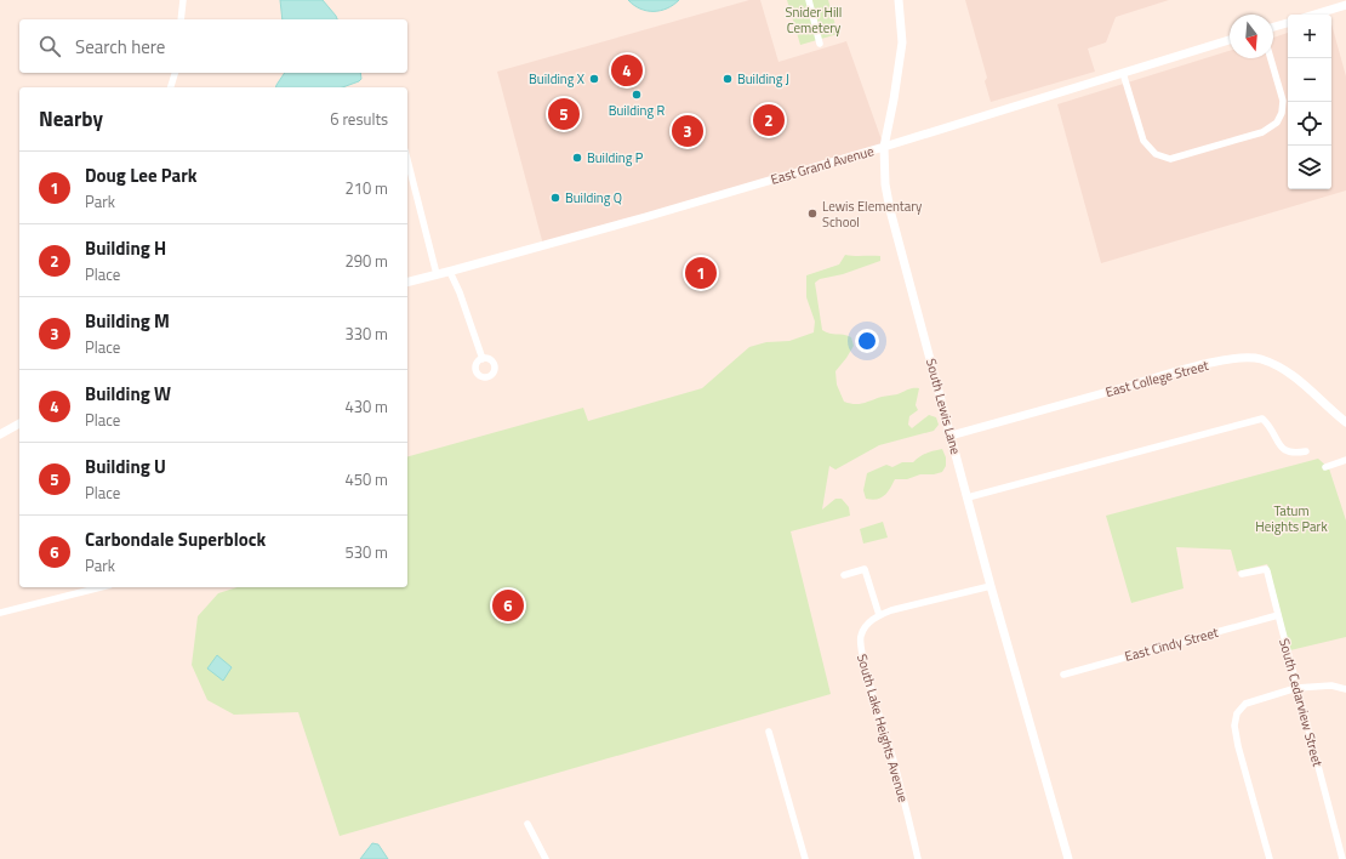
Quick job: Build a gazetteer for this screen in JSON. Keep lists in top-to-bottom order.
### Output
{
  "streets": {
    "street": [
      "East Grand Avenue",
      "East College Street",
      "South Lewis Lane",
      "East Cindy Street",
      "South Cedarview Street",
      "South Lake Heights Avenue"
    ]
  },
  "crossings": [
    ["East Grand Avenue", "South Lewis Lane"],
    ["East College Street", "South Lewis Lane"],
    ["East Cindy Street", "South Cedarview Street"]
  ],
  "parks": ["Snider Hill Cemetery", "Tatum Heights Park"],
  "places": [
    "Building X",
    "Building J",
    "Building R",
    "Building P",
    "Building Q",
    "Lewis Elementary School"
  ],
  "north": "bottom",
  "page": {
    "map_buttons": ["+", "−"],
    "search": "Search here",
    "pins": [
      "4",
      "5",
      "2",
      "3",
      "1",
      "6"
    ],
    "heading": ["Nearby", "6 results"],
    "list": [
      {
        "mark": "1",
        "name": "Doug Lee Park",
        "note": "Park",
        "value": "210 m"
      },
      {
        "mark": "2",
        "name": "Building H",
        "note": "Place",
        "value": "290 m"
      },
      {
        "mark": "3",
        "name": "Building M",
        "note": "Place",
        "value": "330 m"
      },
      {
        "mark": "4",
        "name": "Building W",
        "note": "Place",
        "value": "430 m"
      },
      {
        "mark": "5",
        "name": "Building U",
        "note": "Place",
        "value": "450 m"
      },
      {
        "mark": "6",
        "name": "Carbondale Superblock",
        "note": "Park",
        "value": "530 m"
      }
    ]
  }
}
